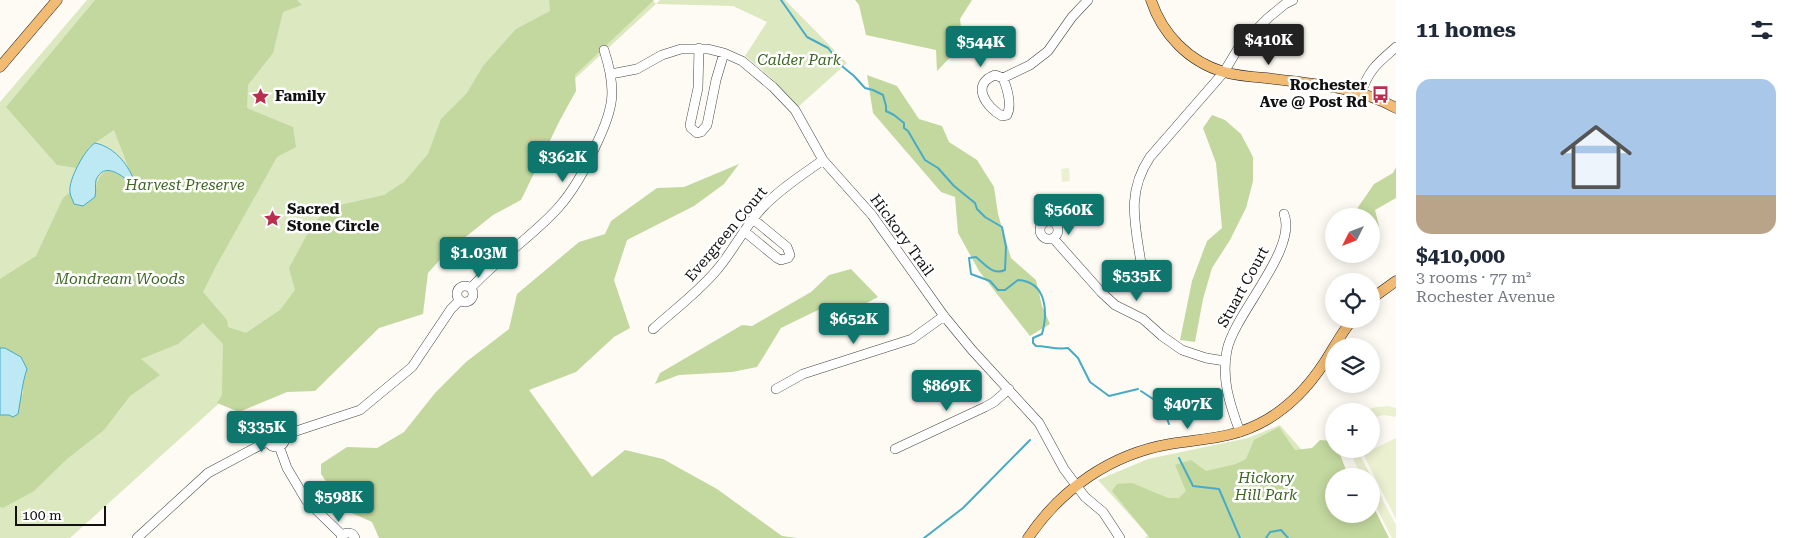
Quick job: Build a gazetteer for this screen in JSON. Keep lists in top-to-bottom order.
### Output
{
  "streets": {
    "street": ["Evergreen Court", "Hickory Trail", "Stuart Court"]
  },
  "crossings": [
    ["Evergreen Court", "Hickory Trail"]
  ],
  "parks": [
    "Calder Park",
    "Harvest Preserve",
    "Mondream Woods",
    "Hickory Hill Park"
  ],
  "places": {
    "bus stop": ["Rochester Ave @ Post Rd"],
    "place": ["Family", "Sacred Stone Circle"]
  },
  "scale_bar": "100 m",
  "north": "bottom left",
  "page": {
    "heading": "11 homes",
    "price": [
      "$410K",
      "$544K",
      "$362K",
      "$560K",
      "$1.03M",
      "$535K",
      "$652K",
      "$869K",
      "$407K",
      "$335K",
      "$598K"
    ],
    "list": [
      {
        "name": "$410,000",
        "note": "3 rooms · 77 m² · Rochester Avenue"
      }
    ],
    "map_buttons": ["+", "−"],
    "scale": "100 m"
  }
}
